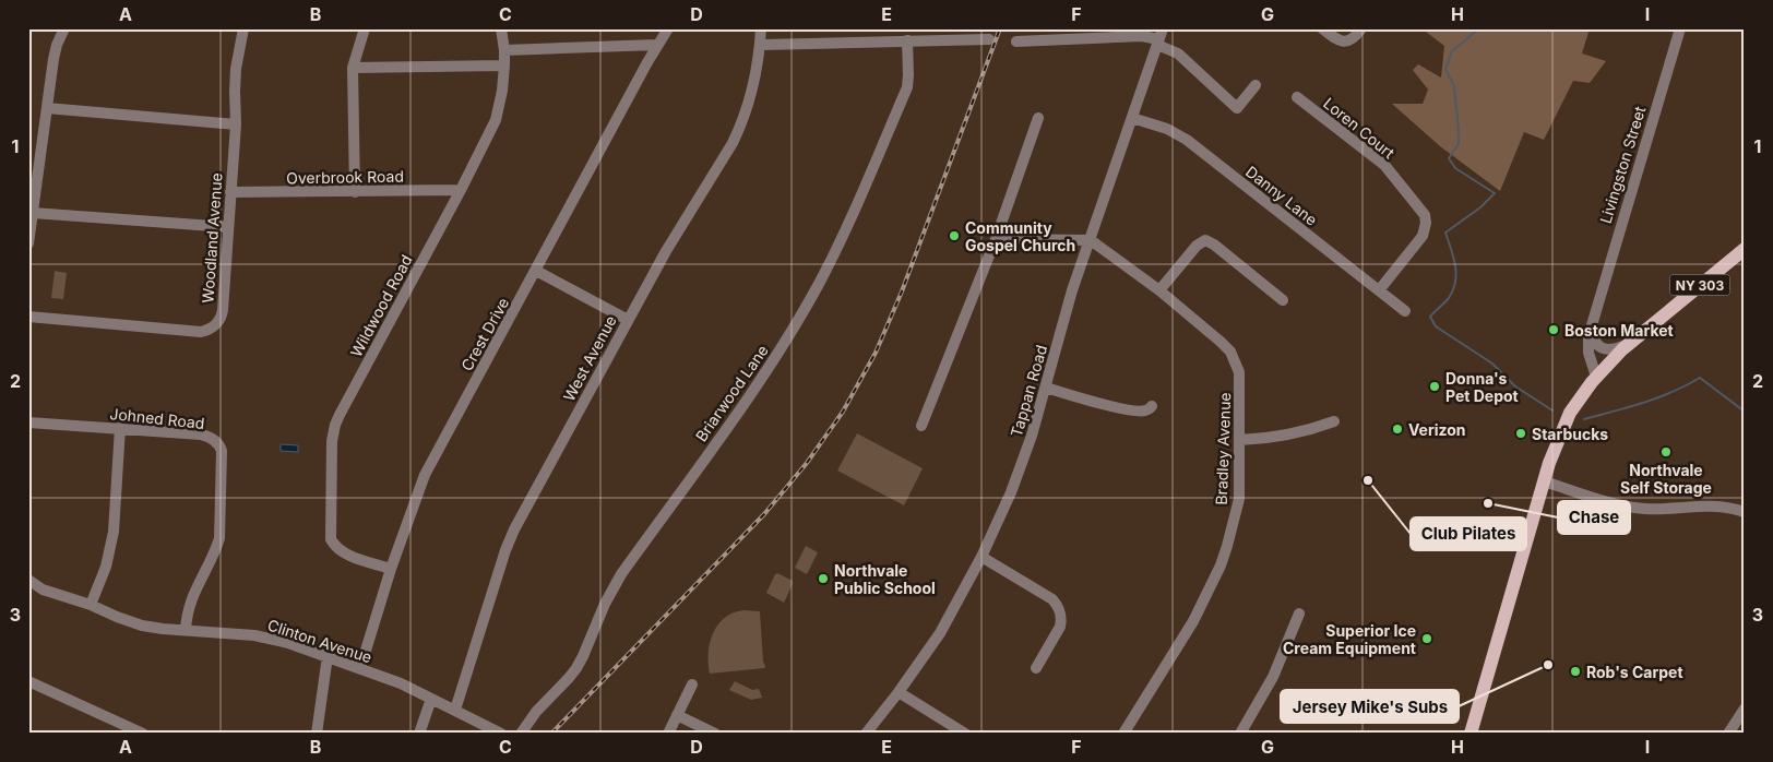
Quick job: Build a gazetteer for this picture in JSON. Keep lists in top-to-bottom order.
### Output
{
  "streets": {
    "main road": ["NY 303"],
    "street": [
      "Loren Court",
      "Livingston Street",
      "Overbrook Road",
      "Danny Lane",
      "Woodland Avenue",
      "Wildwood Road",
      "Crest Drive",
      "West Avenue",
      "Tappan Road",
      "Briarwood Lane",
      "Johned Road",
      "Bradley Avenue",
      "Clinton Avenue"
    ]
  },
  "crossings": [
    ["Loren Court", "Danny Lane"],
    ["Overbrook Road", "Woodland Avenue"],
    ["Overbrook Road", "Wildwood Road"],
    ["Danny Lane", "Tappan Road"],
    ["Wildwood Road", "Crest Drive"],
    ["Crest Drive", "Clinton Avenue"],
    ["West Avenue", "Clinton Avenue"],
    ["Tappan Road", "Bradley Avenue"],
    ["Johned Road", "Clinton Avenue"]
  ],
  "places": [
    "Community Gospel Church",
    "Boston Market",
    "Donna's Pet Depot",
    "Verizon",
    "Starbucks",
    "Northvale Self Storage",
    "Club Pilates",
    "Chase",
    "Northvale Public School",
    "Superior Ice Cream Equipment",
    "Jersey Mike's Subs",
    "Rob's Carpet"
  ],
  "grid": {
    "columns": [
      "A",
      "B",
      "C",
      "D",
      "E",
      "F",
      "G",
      "H",
      "I"
    ],
    "rows": ["1", "2", "3"]
  }
}
